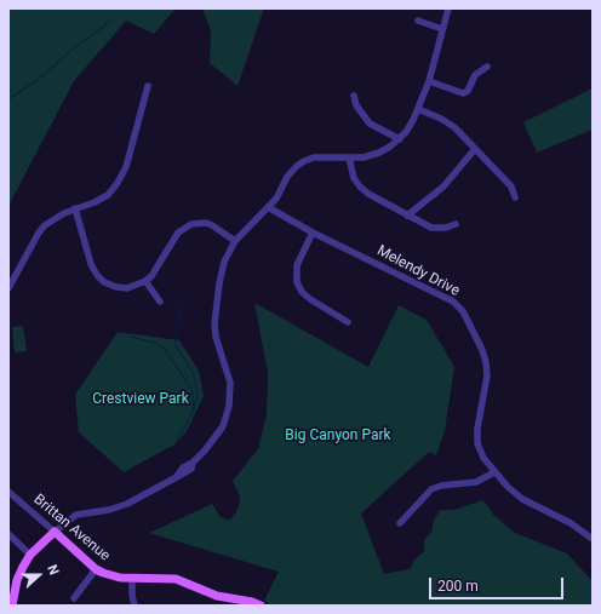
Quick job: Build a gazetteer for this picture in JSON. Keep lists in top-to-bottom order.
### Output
{
  "streets": {
    "main road": ["Brittan Avenue"],
    "street": ["Melendy Drive"]
  },
  "parks": ["Crestview Park", "Big Canyon Park"],
  "scale_bar": "200 m",
  "north": "right"
}
